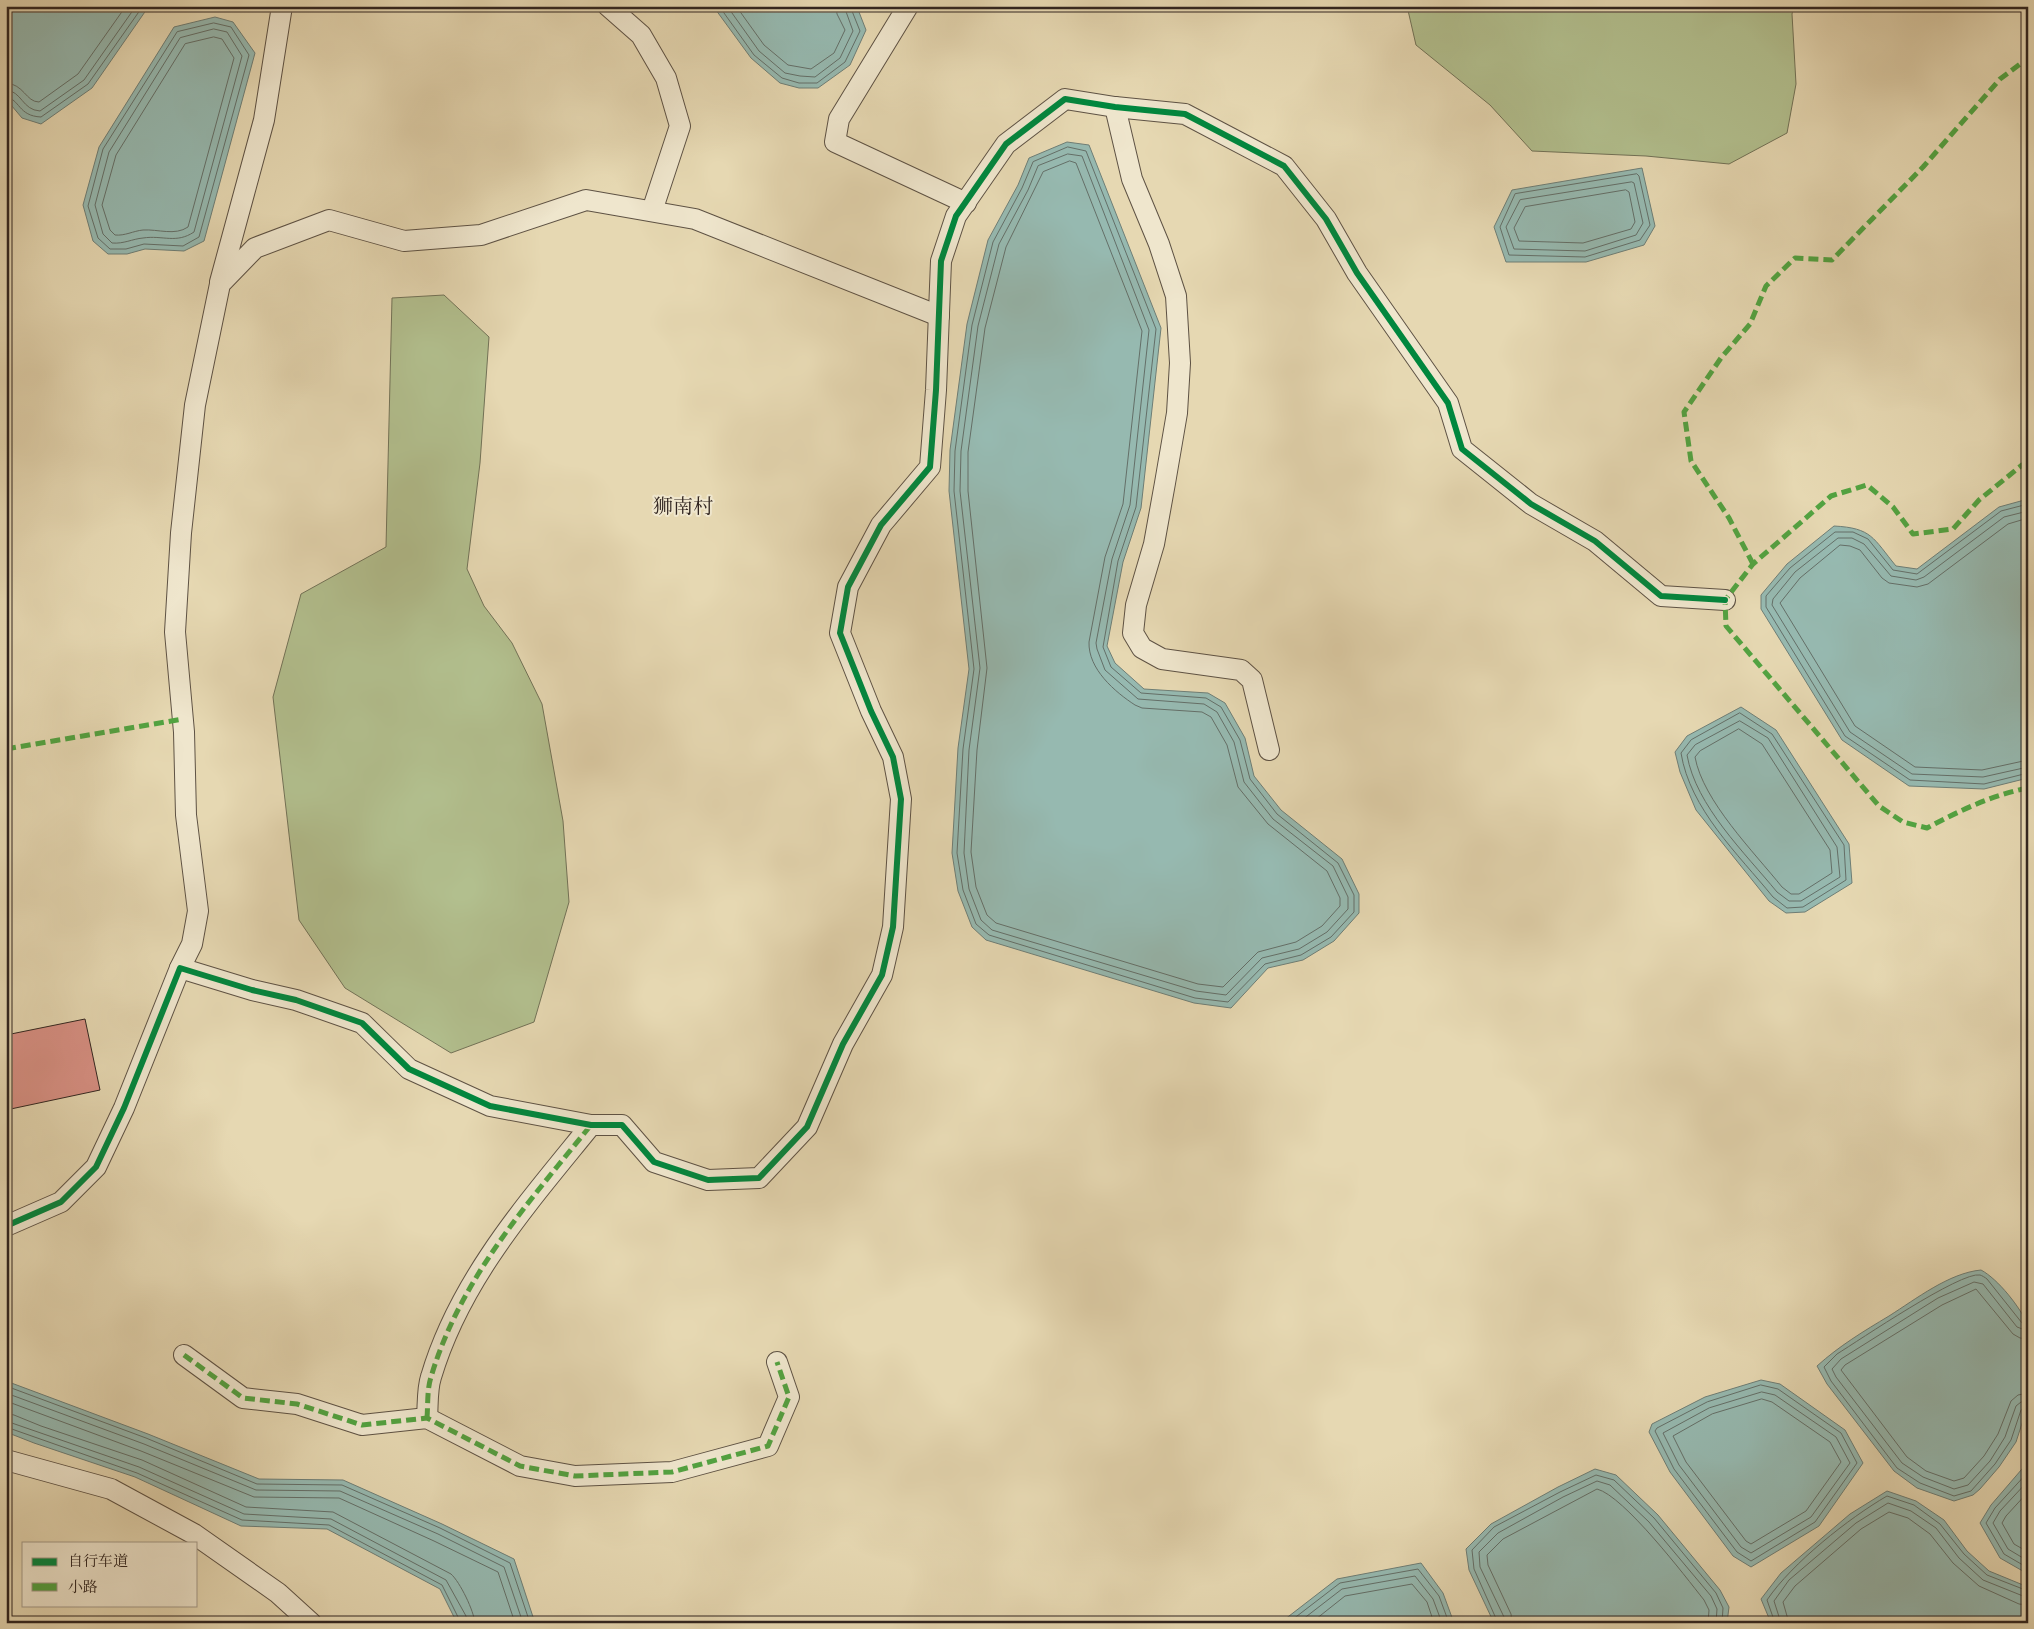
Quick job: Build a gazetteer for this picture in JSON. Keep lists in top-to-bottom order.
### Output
{
  "districts": ["狮南村"],
  "legend": ["自行车道", "小路"]
}
